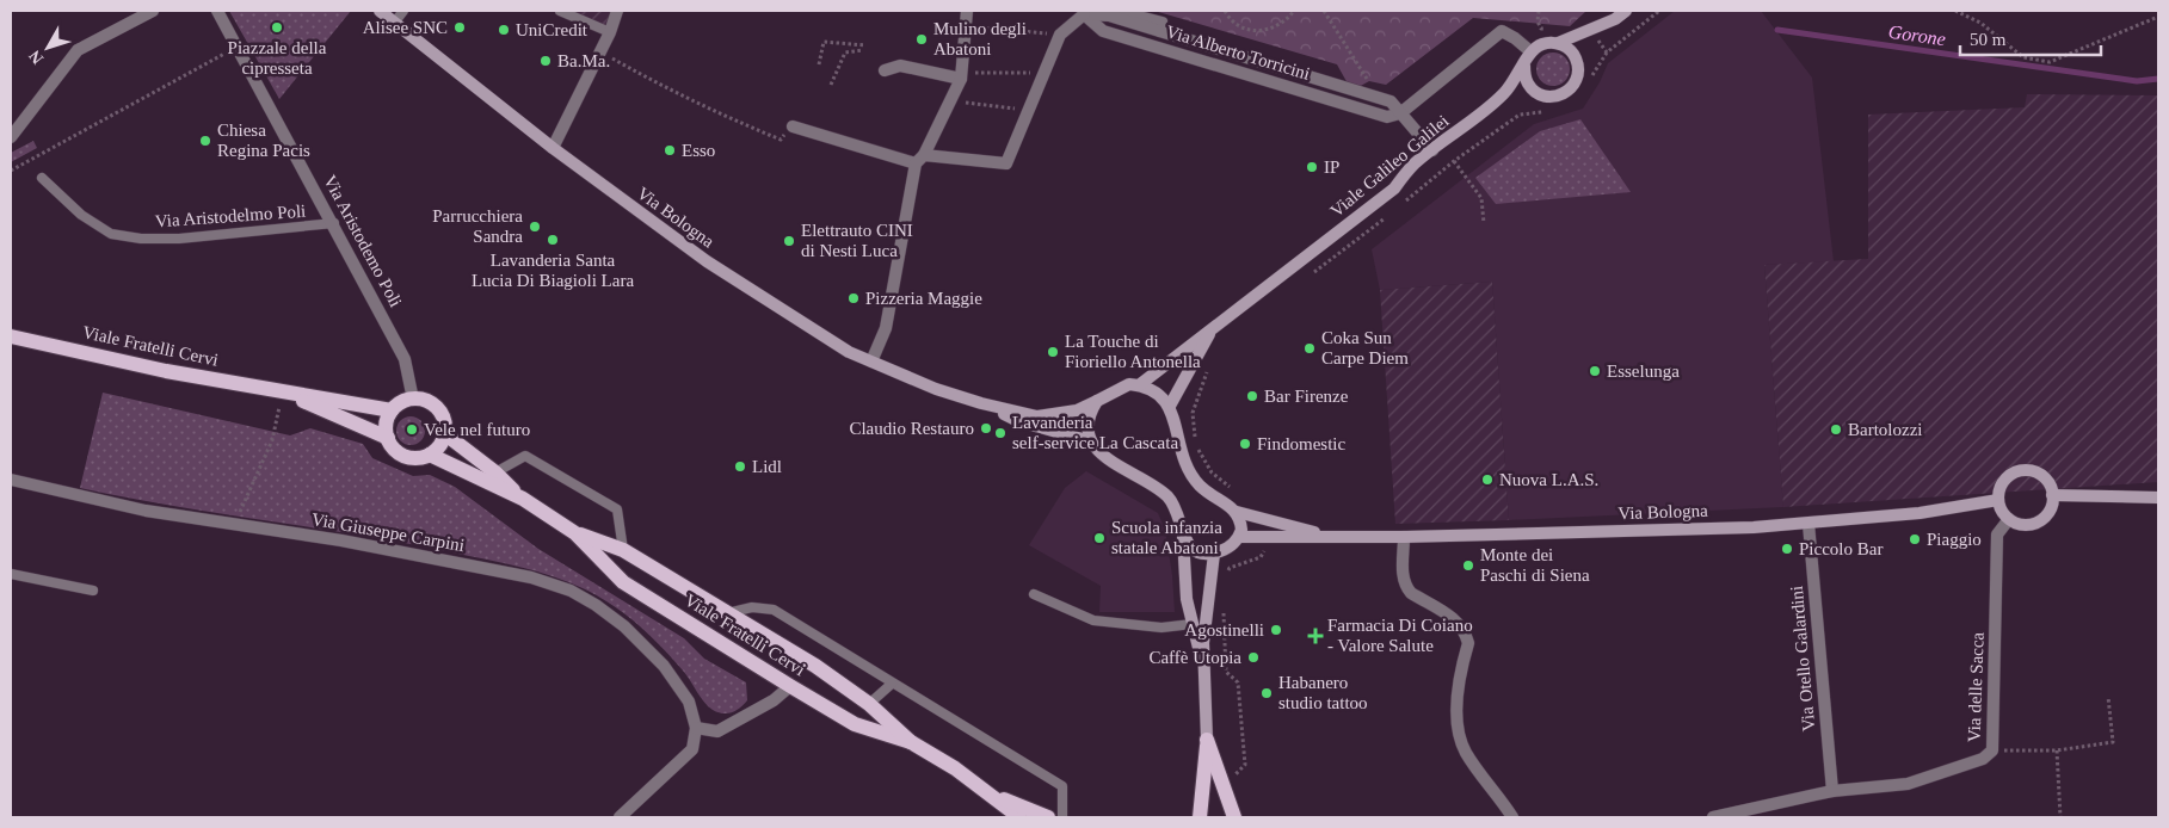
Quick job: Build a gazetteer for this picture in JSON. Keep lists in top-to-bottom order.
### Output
{
  "streets": {
    "main road": ["Viale Fratelli Cervi"],
    "street": [
      "Via Alberto Torricini",
      "Viale Galileo Galilei",
      "Via Bologna",
      "Via Aristodemo Poli",
      "Via Giuseppe Carpini",
      "Via Otello Galardini",
      "Via delle Sacca"
    ],
    "lane": ["Via Aristodelmo Poli"]
  },
  "crossings": [
    ["Via Alberto Torricini", "Viale Galileo Galilei"],
    ["Via Aristodelmo Poli", "Via Aristodemo Poli"],
    ["Via Bologna", "Via Otello Galardini"],
    ["Via Bologna", "Via delle Sacca"],
    ["Via Otello Galardini", "Via delle Sacca"]
  ],
  "water": ["Gorone"],
  "places": {
    "other": [
      "Piazzale della cipresseta",
      "Alisee SNC",
      "UniCredit",
      "Mulino degli Abatoni",
      "Ba.Ma.",
      "Chiesa Regina Pacis",
      "Esso",
      "IP",
      "Parrucchiera Sandra",
      "Lavanderia Santa Lucia Di Biagioli Lara",
      "Elettrauto CINI di Nesti Luca",
      "Pizzeria Maggie",
      "Coka Sun Carpe Diem",
      "La Touche di Fioriello Antonella",
      "Esselunga",
      "Bar Firenze",
      "Claudio Restauro",
      "Vele nel futuro",
      "Bartolozzi",
      "Lavanderia self-service La Cascata",
      "Findomestic",
      "Lidl",
      "Nuova L.A.S.",
      "Scuola infanzia statale Abatoni",
      "Piaggio",
      "Piccolo Bar",
      "Monte dei Paschi di Siena",
      "Agostinelli",
      "Caffè Utopia",
      "Habanero studio tattoo"
    ],
    "health": ["Farmacia Di Coiano - Valore Salute"]
  },
  "scale_bar": "50 m",
  "north": "bottom left"
}
